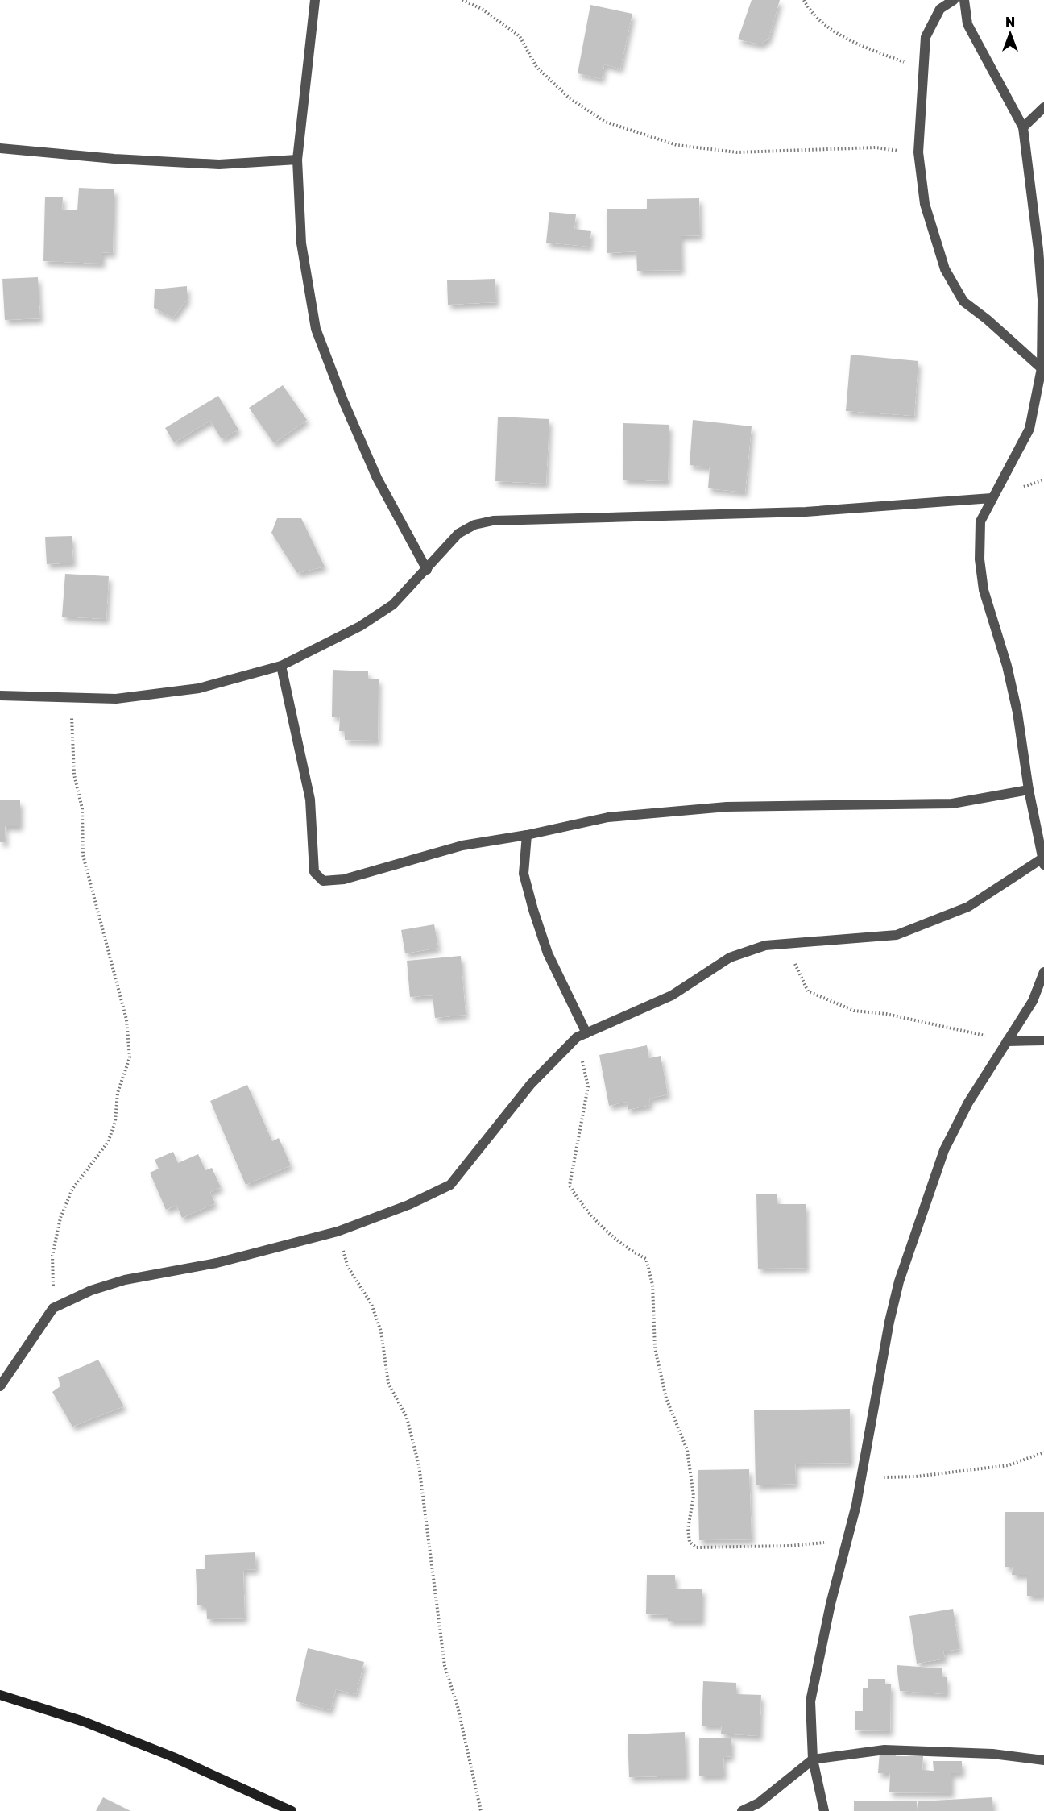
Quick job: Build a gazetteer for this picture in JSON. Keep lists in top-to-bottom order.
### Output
{
  "north": "top"
}
